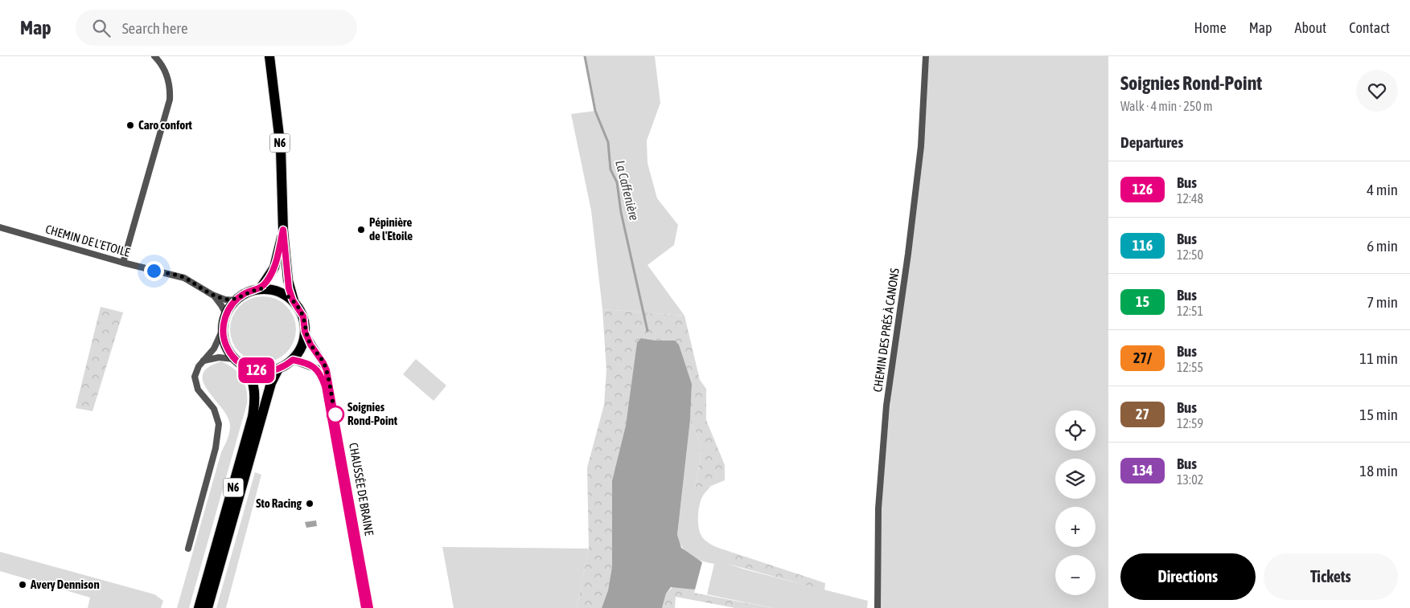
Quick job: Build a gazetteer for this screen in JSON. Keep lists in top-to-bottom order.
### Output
{
  "streets": {
    "main road": ["N6"],
    "street": ["CHEMIN DE L'ETOILE", "CHEMIN DES PRÉS À CANONS", "CHAUSSÉE DE BRAINE"]
  },
  "crossings": [
    ["N6", "CHEMIN DE L'ETOILE"],
    ["N6", "CHAUSSÉE DE BRAINE"],
    ["CHEMIN DE L'ETOILE", "CHAUSSÉE DE BRAINE"]
  ],
  "water": ["La Caffenière"],
  "places": [
    "Caro confort",
    "Pépinière de l'Etoile",
    "Soignies Rond-Point",
    "Sto Racing",
    "Avery Dennison"
  ],
  "lines": ["bus line 126"],
  "page": {
    "header": "Map",
    "search": "Search here",
    "nav": [
      "Home",
      "Map",
      "About",
      "Contact"
    ],
    "on_map": "126",
    "heading": [
      ["Soignies Rond-Point", "Walk · 4 min · 250 m"],
      "Departures"
    ],
    "list": [
      {
        "mark": "126",
        "name": "Bus",
        "note": "12:48",
        "value": "4 min"
      },
      {
        "mark": "116",
        "name": "Bus",
        "note": "12:50",
        "value": "6 min"
      },
      {
        "mark": "15",
        "name": "Bus",
        "note": "12:51",
        "value": "7 min"
      },
      {
        "mark": "27/",
        "name": "Bus",
        "note": "12:55",
        "value": "11 min"
      },
      {
        "mark": "27",
        "name": "Bus",
        "note": "12:59",
        "value": "15 min"
      },
      {
        "mark": "134",
        "name": "Bus",
        "note": "13:02",
        "value": "18 min"
      }
    ],
    "map_buttons": ["+", "−"],
    "buttons": ["Directions", "Tickets"]
  }
}
